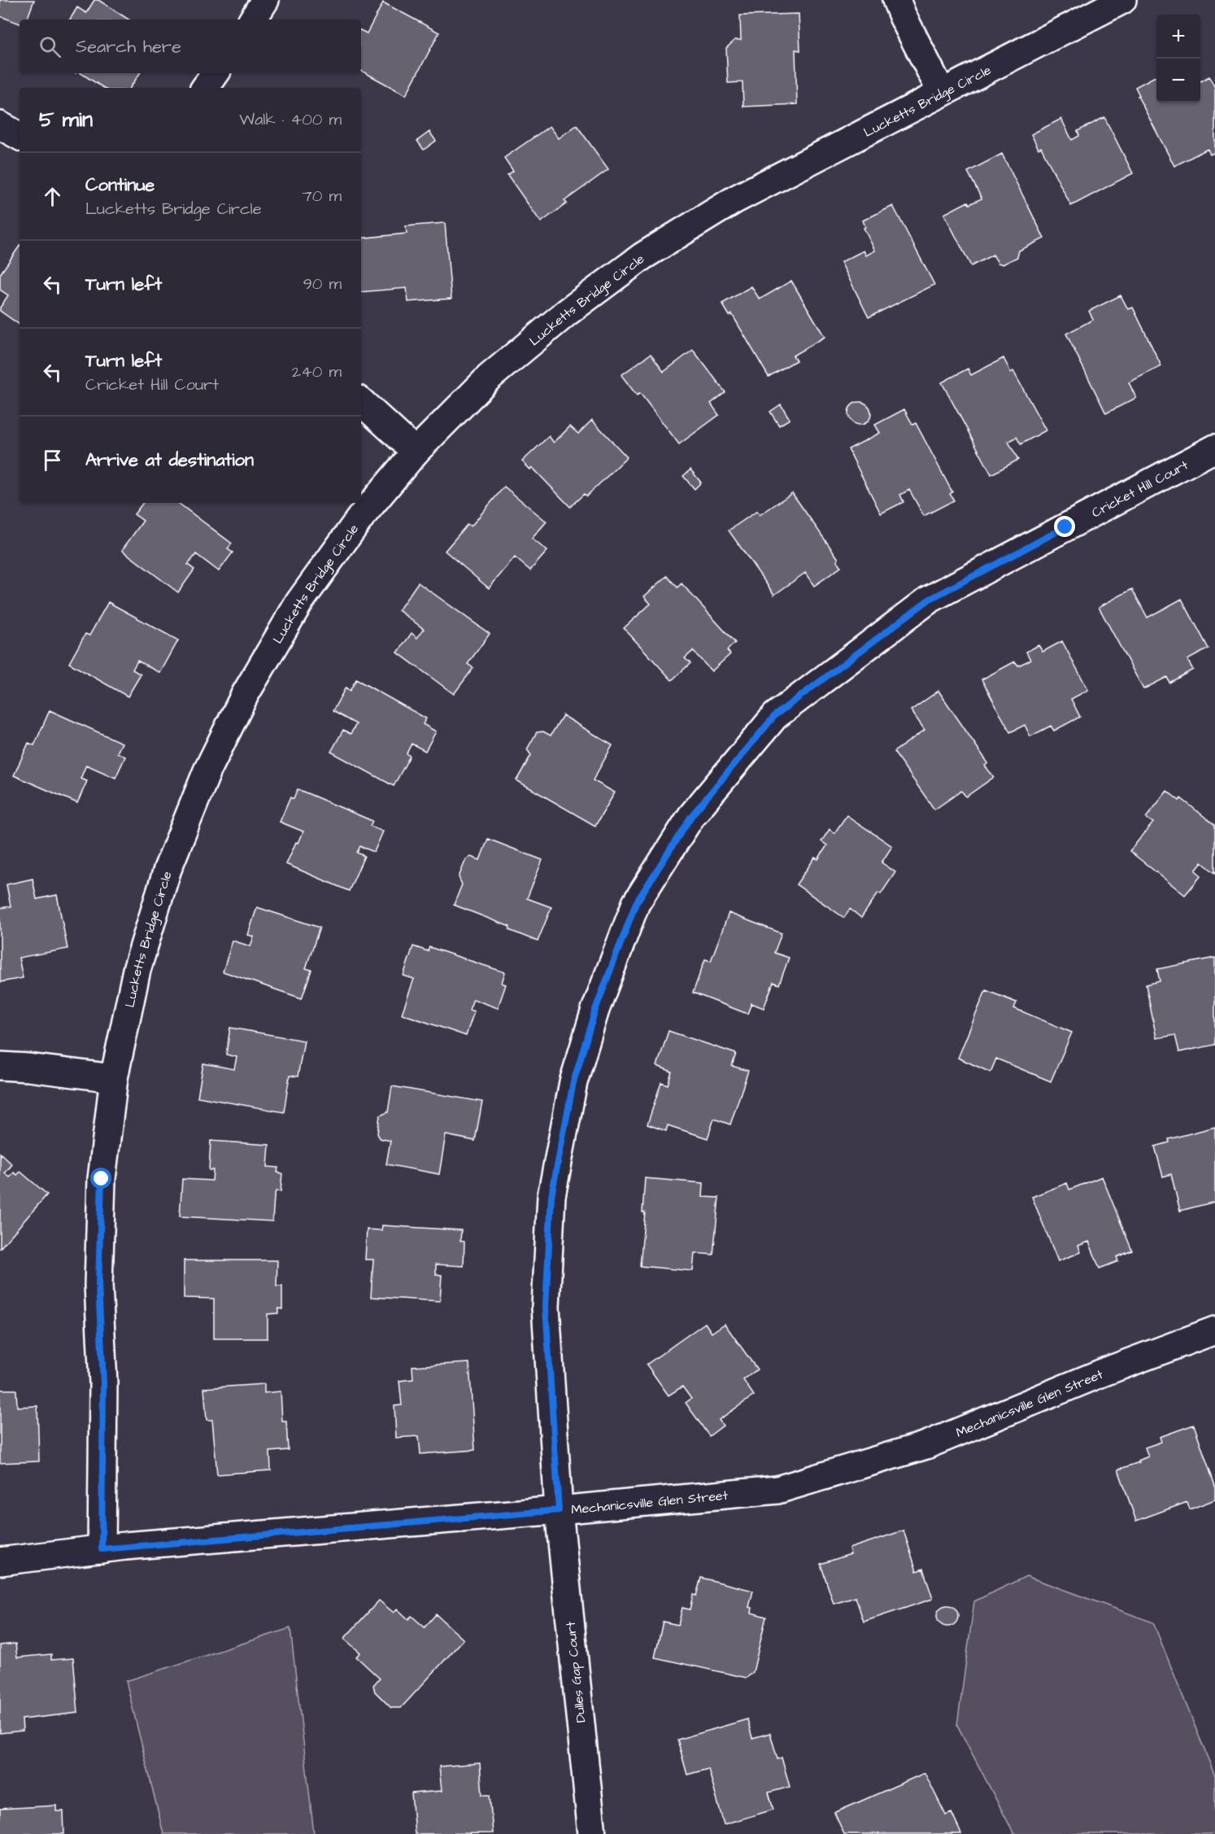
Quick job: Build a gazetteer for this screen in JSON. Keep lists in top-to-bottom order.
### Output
{
  "streets": {
    "street": [
      "Lucketts Bridge Circle",
      "Cricket Hill Court",
      "Mechanicsville Glen Street",
      "Dulles Gap Court"
    ]
  },
  "crossings": [
    ["Lucketts Bridge Circle", "Mechanicsville Glen Street"],
    ["Cricket Hill Court", "Mechanicsville Glen Street"],
    ["Cricket Hill Court", "Dulles Gap Court"],
    ["Mechanicsville Glen Street", "Dulles Gap Court"]
  ],
  "page": {
    "map_buttons": ["+", "−"],
    "search": "Search here",
    "heading": ["5 min", "Walk · 400 m"],
    "list": [
      ["Continue", "Lucketts Bridge Circle", "70 m"],
      ["Turn left", "90 m"],
      ["Turn left", "Cricket Hill Court", "240 m"],
      "Arrive at destination"
    ]
  }
}
